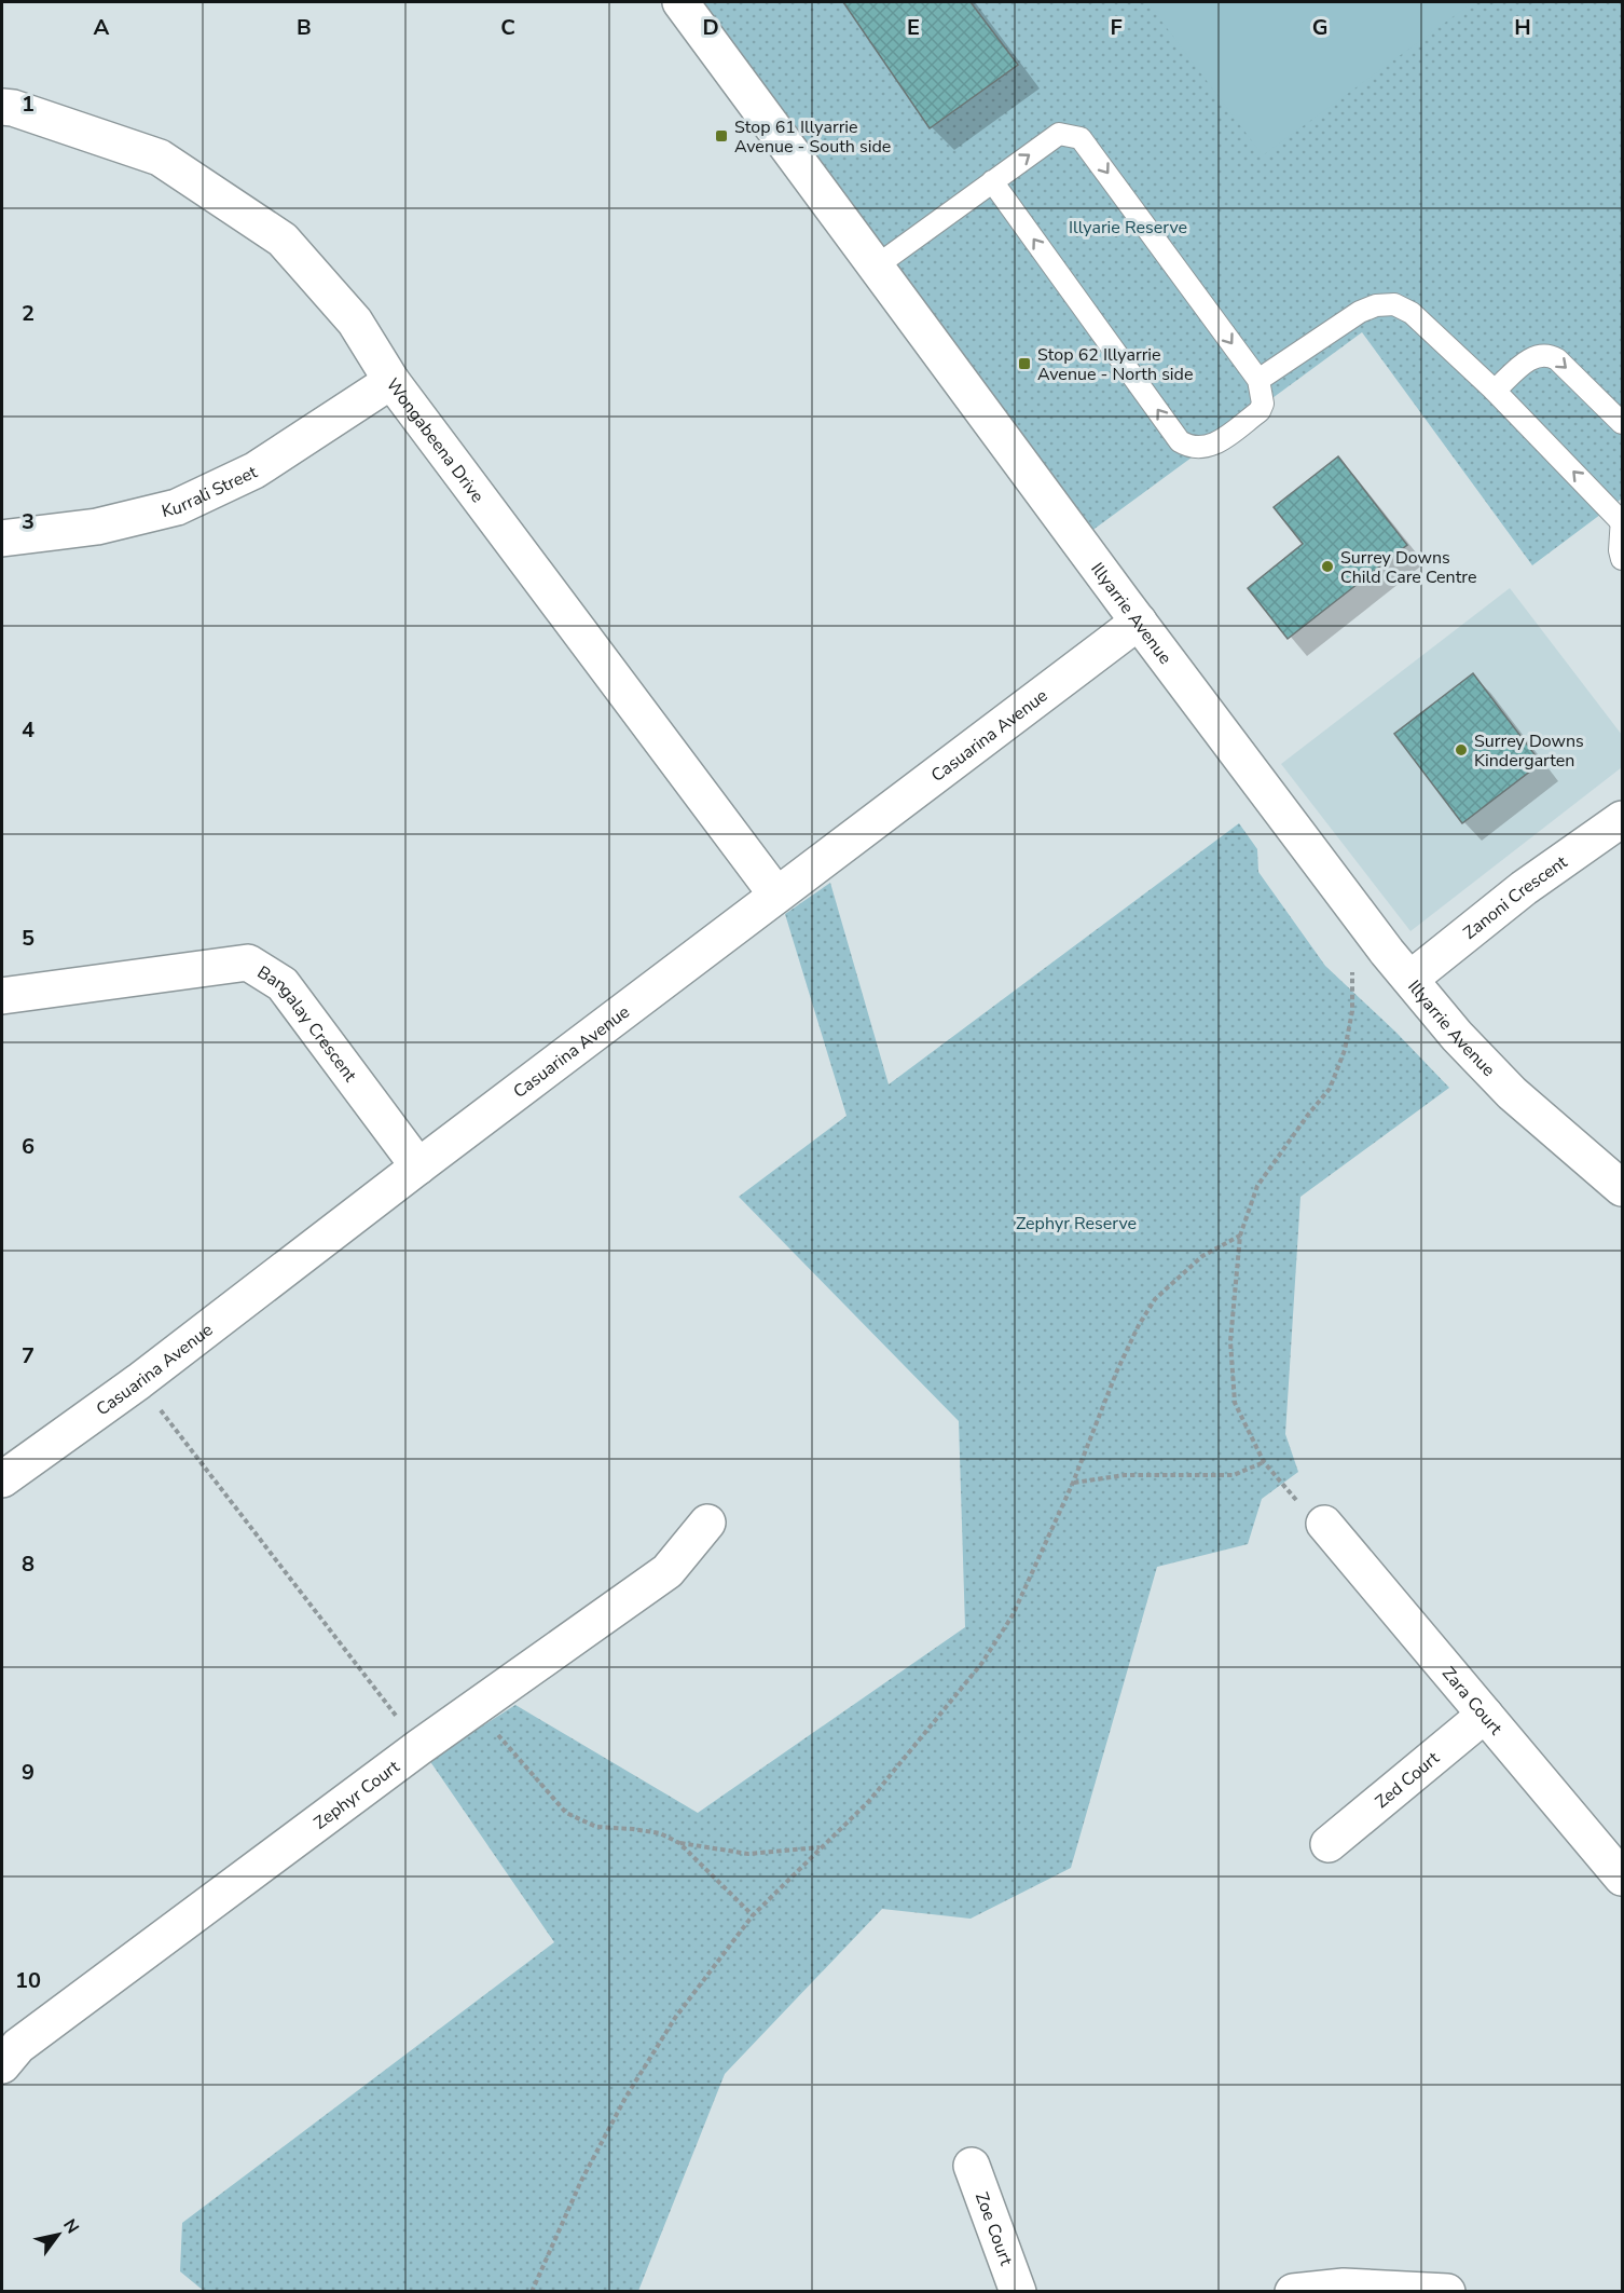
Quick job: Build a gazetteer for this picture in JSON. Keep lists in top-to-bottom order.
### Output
{
  "streets": {
    "street": [
      "Wongabeena Drive",
      "Kurrali Street",
      "Illyarrie Avenue",
      "Casuarina Avenue",
      "Zanoni Crescent",
      "Bangalay Crescent",
      "Zara Court",
      "Zed Court",
      "Zephyr Court",
      "Zoe Court"
    ]
  },
  "crossings": [
    ["Wongabeena Drive", "Kurrali Street"],
    ["Wongabeena Drive", "Casuarina Avenue"],
    ["Illyarrie Avenue", "Casuarina Avenue"],
    ["Illyarrie Avenue", "Zanoni Crescent"],
    ["Casuarina Avenue", "Bangalay Crescent"],
    ["Zara Court", "Zed Court"]
  ],
  "parks": ["Illyarie Reserve", "Zephyr Reserve"],
  "places": {
    "transit": ["Stop 61 Illyarrie Avenue - South side", "Stop 62 Illyarrie Avenue - North side"],
    "other": ["Surrey Downs Child Care Centre", "Surrey Downs Kindergarten"]
  },
  "north": "top right",
  "grid": {
    "columns": [
      "A",
      "B",
      "C",
      "D",
      "E",
      "F",
      "G",
      "H"
    ],
    "rows": [
      "1",
      "2",
      "3",
      "4",
      "5",
      "6",
      "7",
      "8",
      "9",
      "10"
    ]
  }
}
